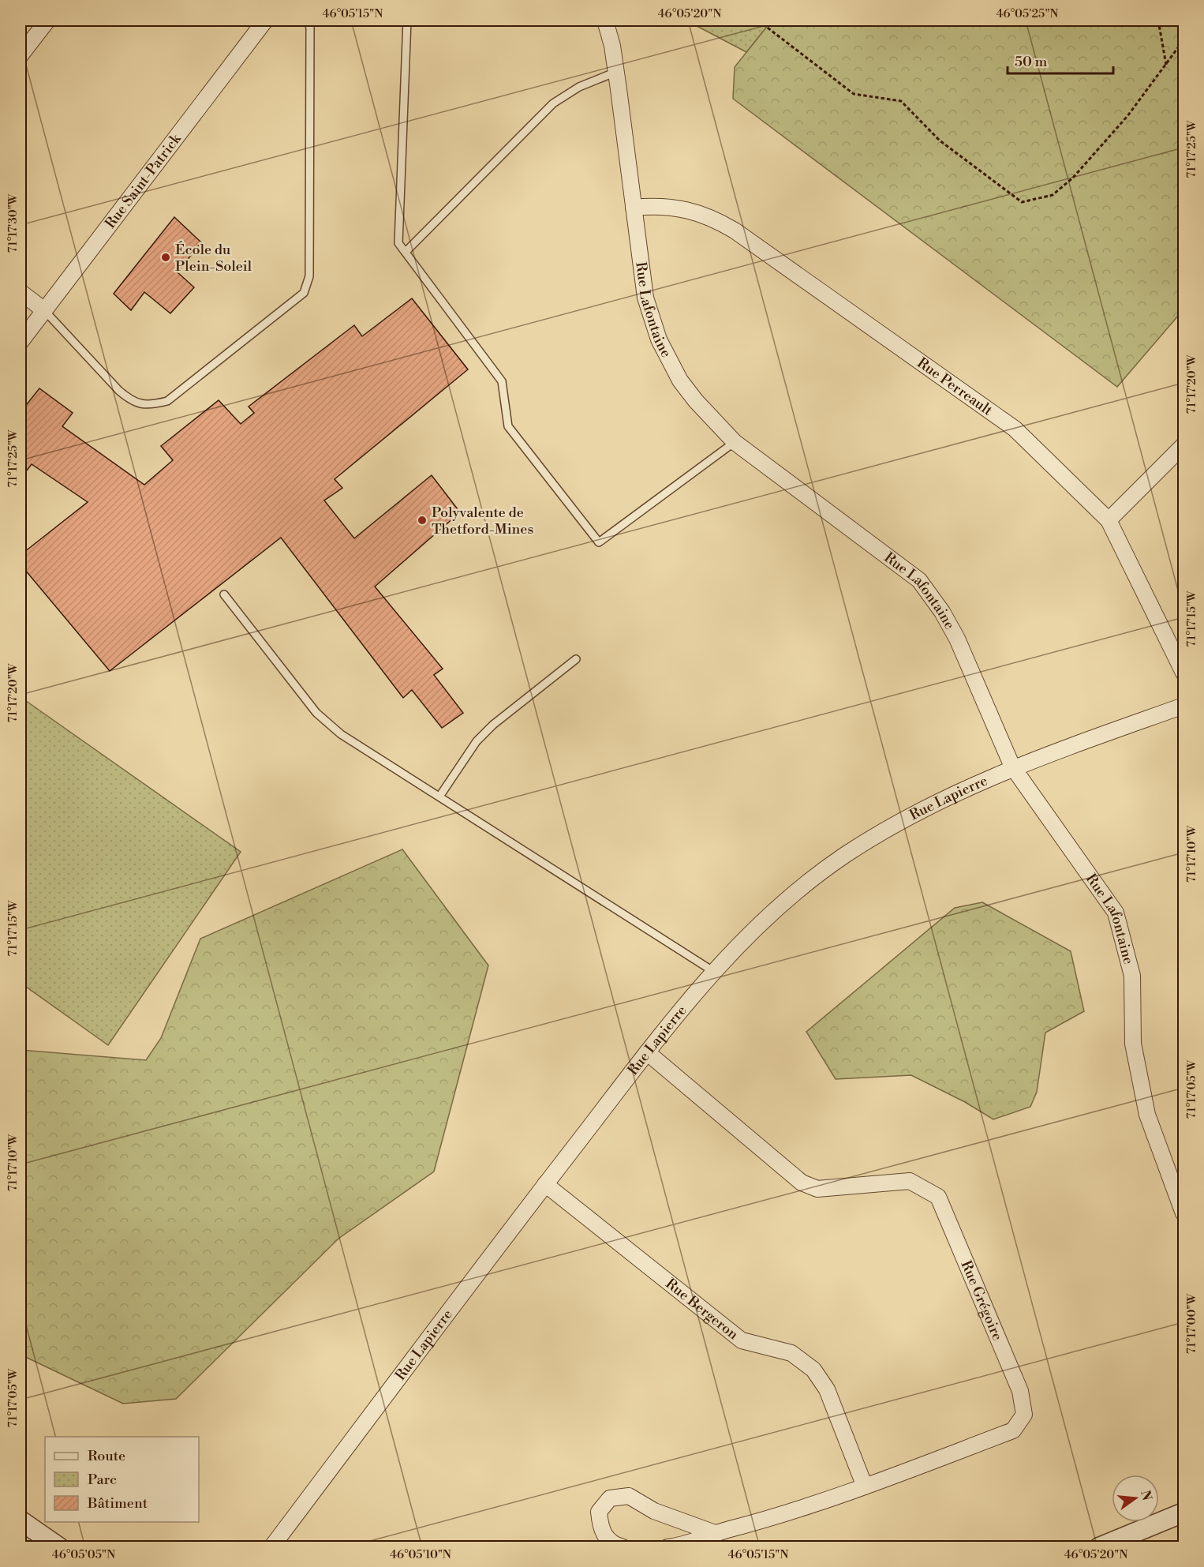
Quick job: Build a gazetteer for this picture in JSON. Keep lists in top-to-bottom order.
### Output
{
  "streets": {
    "street": [
      "Rue Saint-Patrick",
      "Rue Lafontaine",
      "Rue Perreault",
      "Rue Lapierre",
      "Rue Grégoire",
      "Rue Bergeron"
    ]
  },
  "crossings": [
    ["Rue Lafontaine", "Rue Perreault"],
    ["Rue Lafontaine", "Rue Lapierre"],
    ["Rue Lapierre", "Rue Grégoire"],
    ["Rue Lapierre", "Rue Bergeron"],
    ["Rue Grégoire", "Rue Bergeron"]
  ],
  "places": ["École du Plein-Soleil", "Polyvalente de Thetford-Mines"],
  "legend": ["Route", "Parc", "Bâtiment"],
  "scale_bar": "50 m",
  "north": "right",
  "coordinates": [
    "46°05'15\"N",
    "46°05'20\"N",
    "46°05'25\"N",
    "71°17'25\"W",
    "71°17'30\"W",
    "71°17'20\"W",
    "71°17'15\"W",
    "71°17'10\"W",
    "71°17'05\"W",
    "71°17'00\"W",
    "46°05'05\"N",
    "46°05'10\"N"
  ]
}
